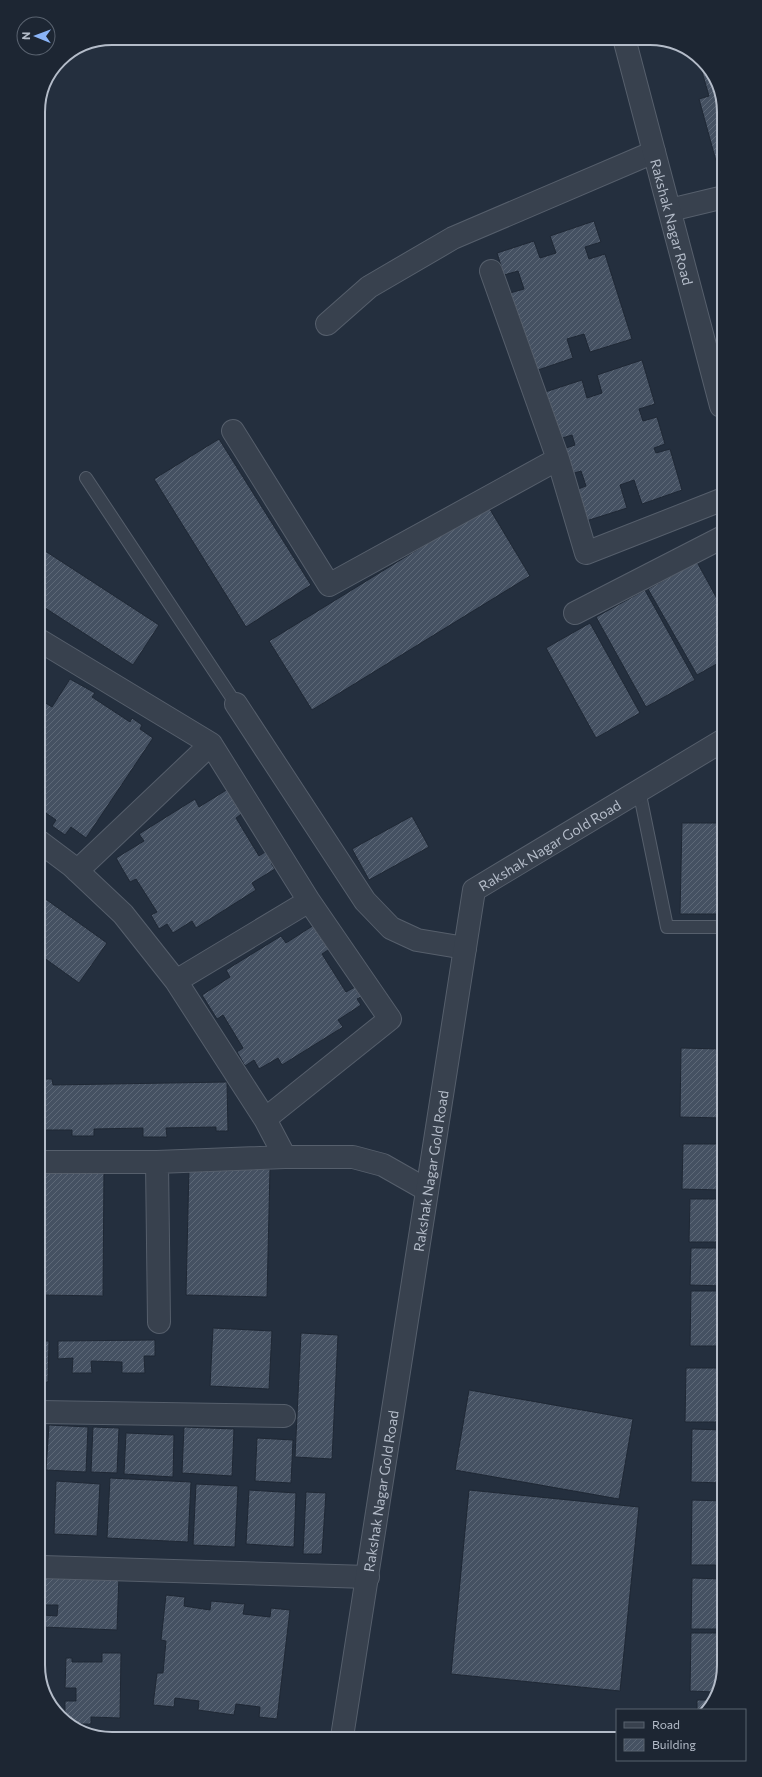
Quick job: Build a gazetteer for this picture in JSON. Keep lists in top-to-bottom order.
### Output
{
  "streets": {
    "street": ["Rakshak Nagar Road", "Rakshak Nagar Gold Road"]
  },
  "legend": ["Road", "Building"],
  "north": "left"
}
